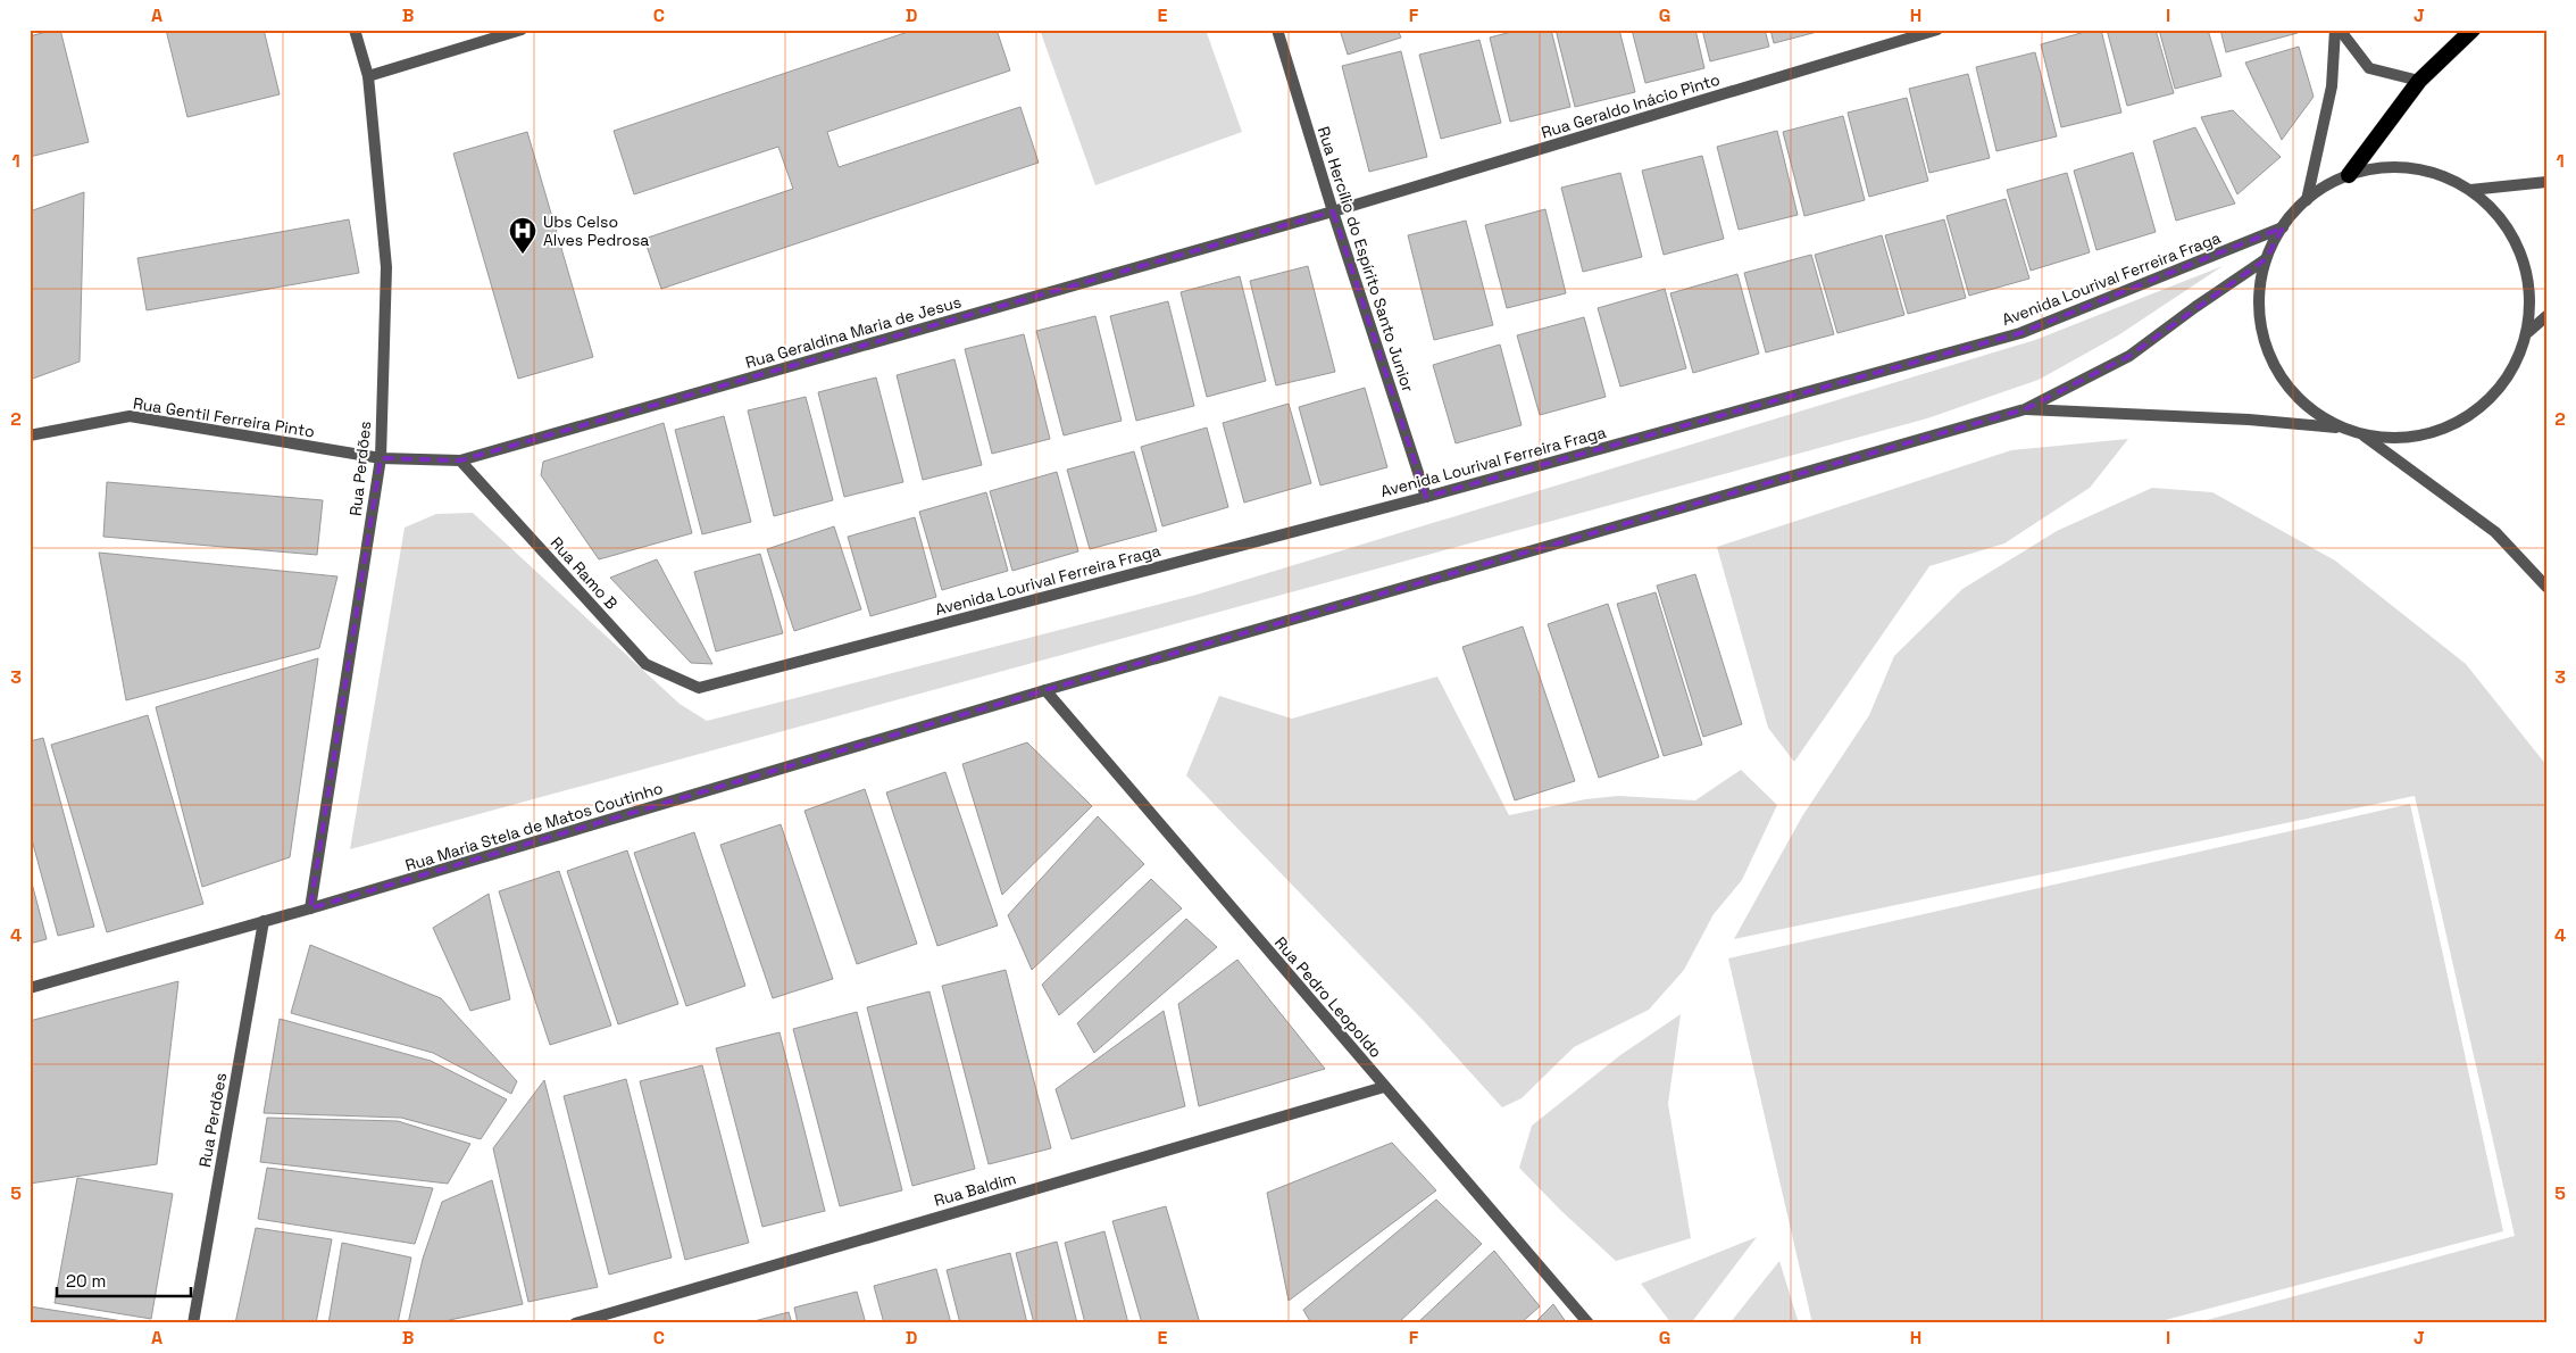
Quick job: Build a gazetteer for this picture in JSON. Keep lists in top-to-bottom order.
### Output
{
  "streets": {
    "street": [
      "Rua Geraldo Inácio Pinto",
      "Rua Hercílio do Espírito Santo Junior",
      "Avenida Lourival Ferreira Fraga",
      "Rua Geraldina Maria de Jesus",
      "Rua Gentil Ferreira Pinto",
      "Rua Perdões",
      "Rua Ramo B",
      "Rua Maria Stela de Matos Coutinho",
      "Rua Pedro Leopoldo",
      "Rua Baldim"
    ]
  },
  "crossings": [
    ["Rua Geraldo Inácio Pinto", "Rua Hercílio do Espírito Santo Junior"],
    ["Rua Geraldo Inácio Pinto", "Rua Geraldina Maria de Jesus"],
    ["Rua Hercílio do Espírito Santo Junior", "Avenida Lourival Ferreira Fraga"],
    ["Rua Hercílio do Espírito Santo Junior", "Rua Geraldina Maria de Jesus"],
    ["Avenida Lourival Ferreira Fraga", "Rua Ramo B"],
    ["Rua Geraldina Maria de Jesus", "Rua Gentil Ferreira Pinto"],
    ["Rua Geraldina Maria de Jesus", "Rua Perdões"],
    ["Rua Geraldina Maria de Jesus", "Rua Ramo B"],
    ["Rua Gentil Ferreira Pinto", "Rua Perdões"],
    ["Rua Perdões", "Rua Maria Stela de Matos Coutinho"],
    ["Rua Maria Stela de Matos Coutinho", "Rua Pedro Leopoldo"],
    ["Rua Pedro Leopoldo", "Rua Baldim"]
  ],
  "places": {
    "hospital": ["Ubs Celso Alves Pedrosa"]
  },
  "scale_bar": "20 m",
  "grid": {
    "columns": [
      "A",
      "B",
      "C",
      "D",
      "E",
      "F",
      "G",
      "H",
      "I",
      "J"
    ],
    "rows": [
      "1",
      "2",
      "3",
      "4",
      "5"
    ]
  }
}
